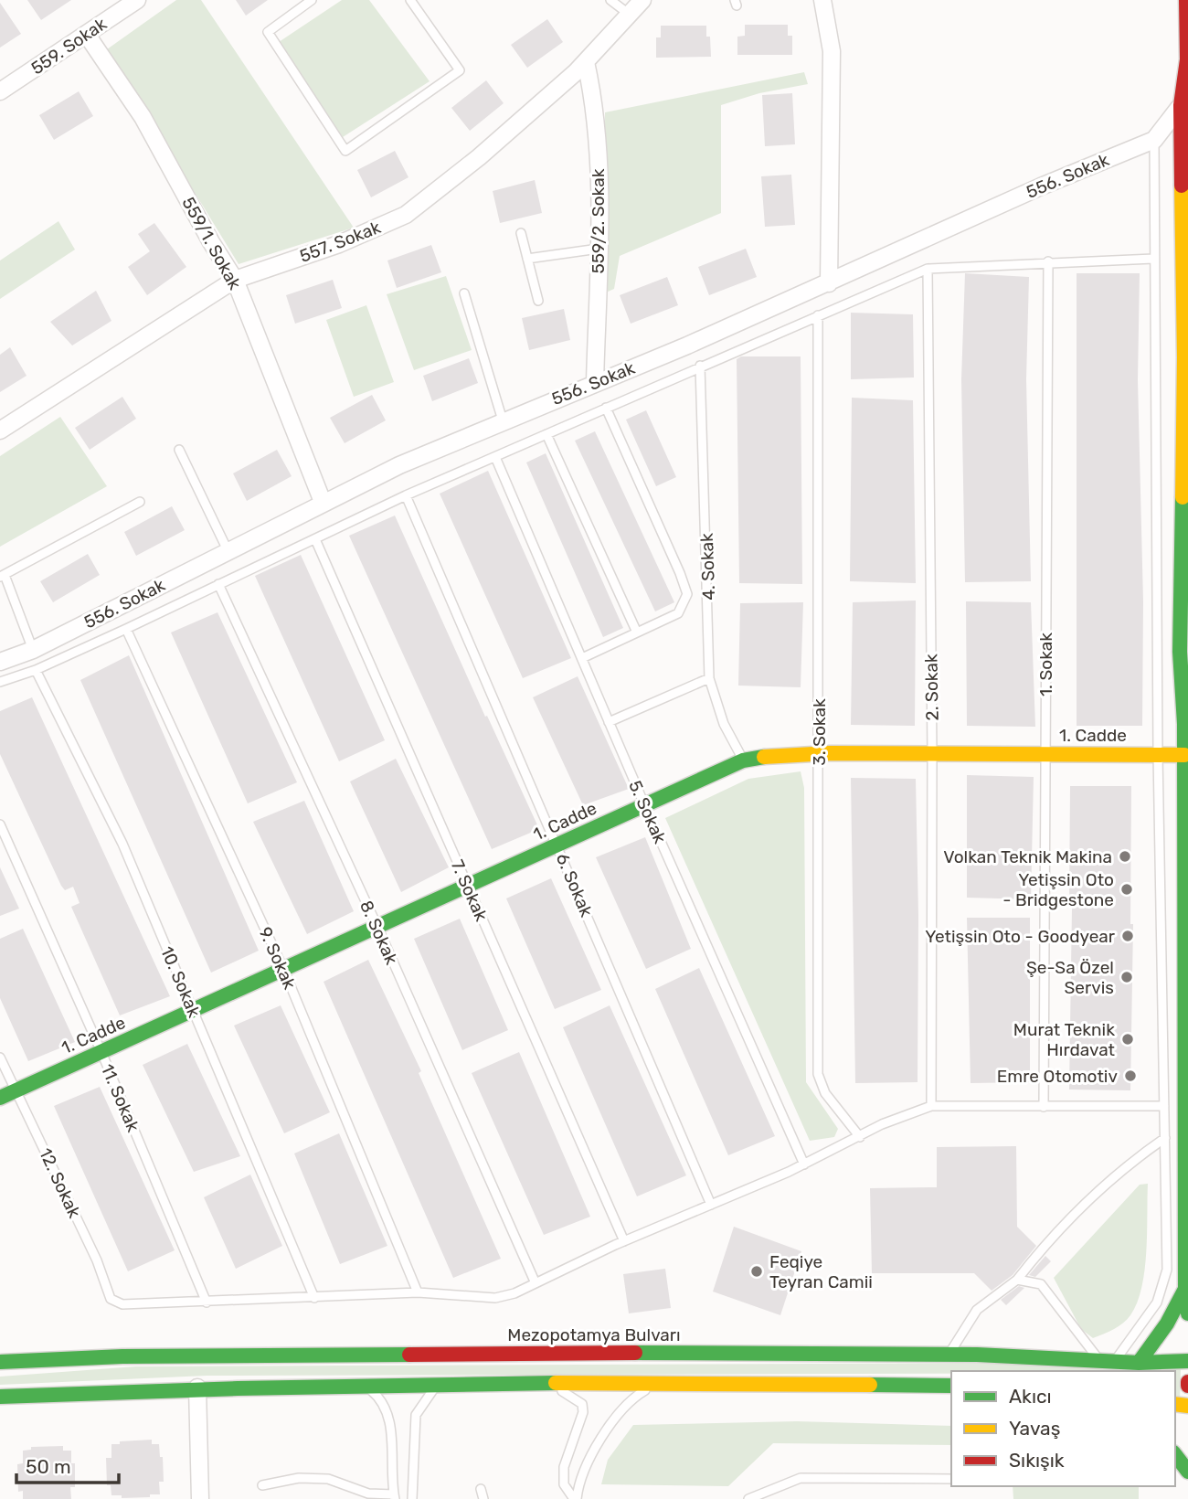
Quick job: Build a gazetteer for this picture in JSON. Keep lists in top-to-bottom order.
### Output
{
  "streets": {
    "main road": ["1. Cadde", "Mezopotamya Bulvarı"],
    "street": [
      "559. Sokak",
      "556. Sokak",
      "559/2. Sokak",
      "557. Sokak",
      "559/1. Sokak"
    ],
    "lane": [
      "4. Sokak",
      "1. Sokak",
      "2. Sokak",
      "3. Sokak",
      "5. Sokak",
      "6. Sokak",
      "7. Sokak",
      "8. Sokak",
      "9. Sokak",
      "10. Sokak",
      "11. Sokak",
      "12. Sokak"
    ]
  },
  "crossings": [
    ["559. Sokak", "559/1. Sokak"],
    ["556. Sokak", "559/2. Sokak"],
    ["556. Sokak", "559/1. Sokak"],
    ["559/2. Sokak", "557. Sokak"],
    ["557. Sokak", "559/1. Sokak"],
    ["4. Sokak", "1. Cadde"],
    ["1. Sokak", "1. Cadde"],
    ["2. Sokak", "1. Cadde"],
    ["3. Sokak", "1. Cadde"],
    ["1. Cadde", "5. Sokak"],
    ["1. Cadde", "6. Sokak"],
    ["1. Cadde", "7. Sokak"],
    ["1. Cadde", "8. Sokak"],
    ["1. Cadde", "9. Sokak"],
    ["1. Cadde", "10. Sokak"],
    ["1. Cadde", "11. Sokak"],
    ["1. Cadde", "12. Sokak"],
    ["11. Sokak", "12. Sokak"]
  ],
  "places": [
    "Volkan Teknik Makina",
    "Yetişsin Oto - Bridgestone",
    "Yetişsin Oto - Goodyear",
    "Şe-Sa Özel Servis",
    "Murat Teknik Hırdavat",
    "Emre Otomotiv",
    "Feqiye Teyran Camii"
  ],
  "legend": ["Akıcı", "Yavaş", "Sıkışık"],
  "scale_bar": "50 m"
}
